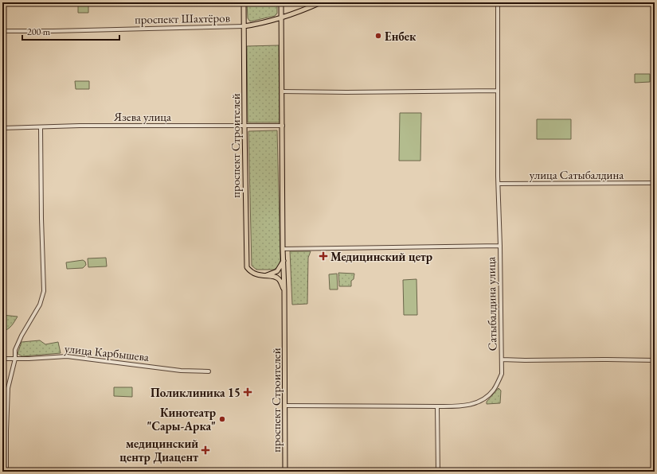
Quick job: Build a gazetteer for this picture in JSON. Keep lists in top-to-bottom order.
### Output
{
  "streets": {
    "main road": ["проспект Шахтёров", "проспект Строителей"],
    "street": [
      "Язева улица",
      "улица Сатыбалдина",
      "Сатыбалдина улица",
      "улица Карбышева"
    ]
  },
  "crossings": [
    ["проспект Шахтёров", "проспект Строителей"],
    ["Язева улица", "проспект Строителей"],
    ["проспект Строителей", "Сатыбалдина улица"],
    ["улица Сатыбалдина", "Сатыбалдина улица"]
  ],
  "places": {
    "other": ["Енбек", "Кинотеатр \"Сары-Арка\""],
    "health": ["Медицинский цетр", "Поликлиника 15", "медицинский центр Диацент"]
  },
  "scale_bar": "200 m"
}
